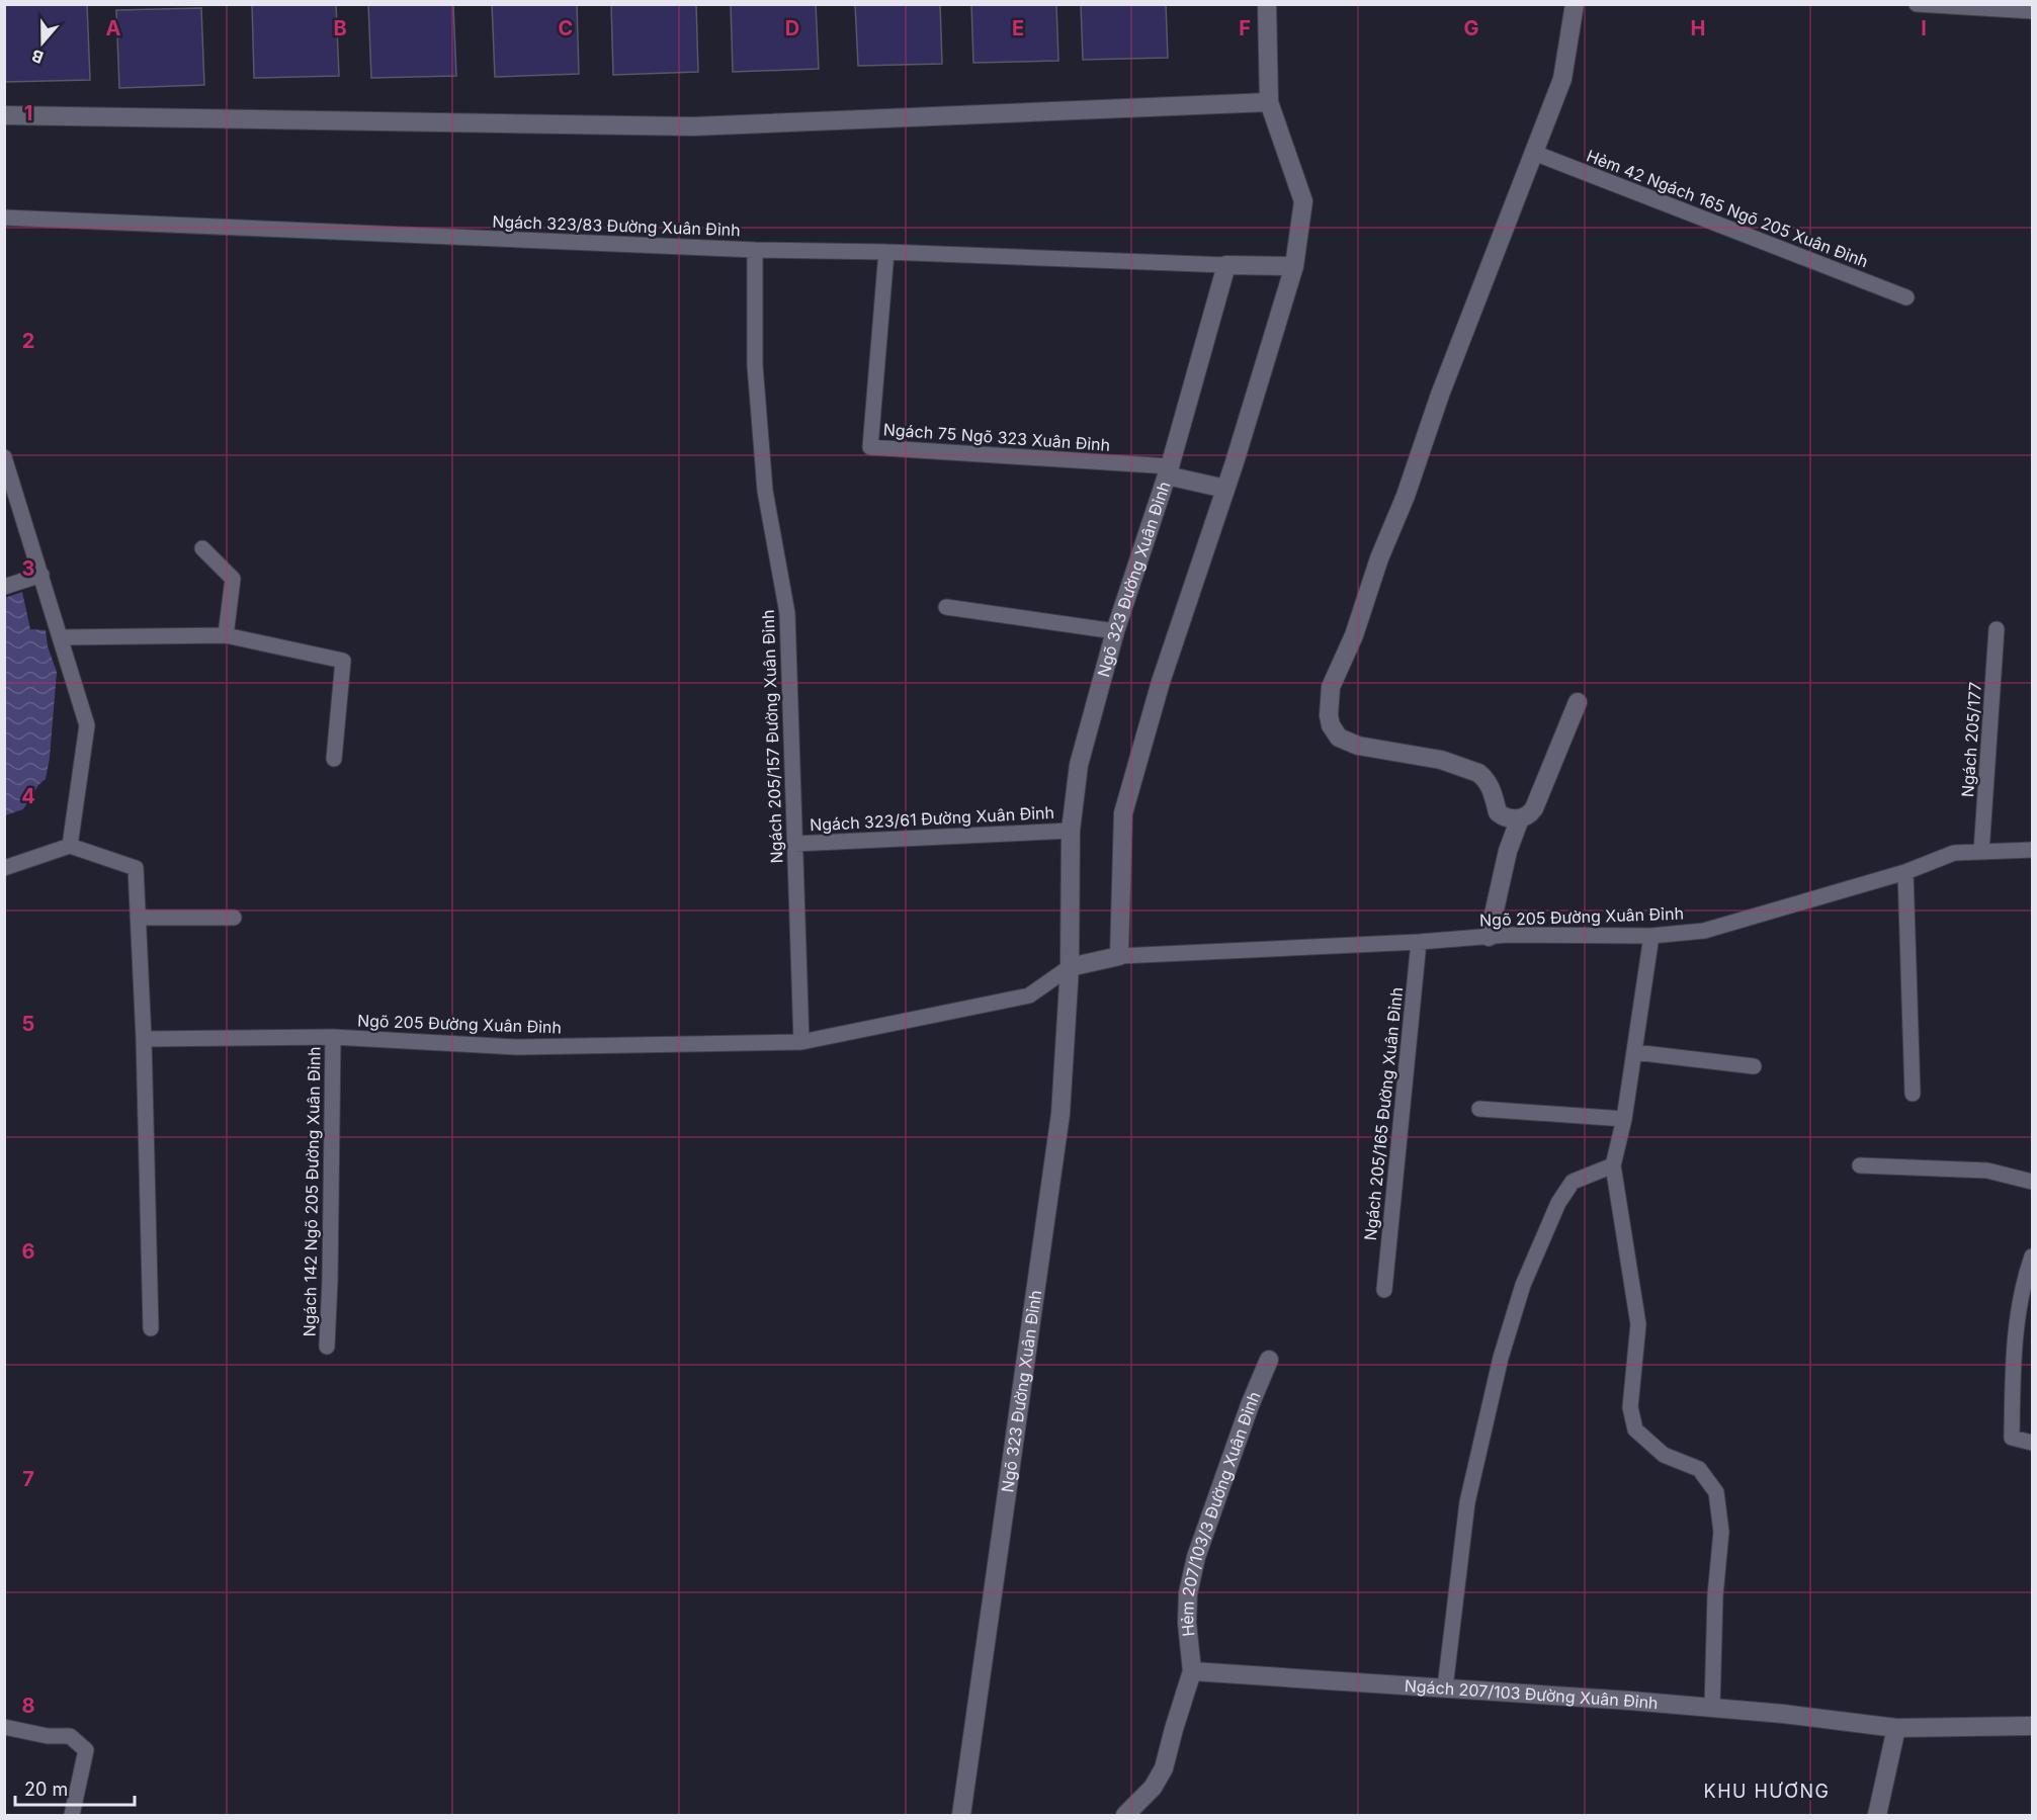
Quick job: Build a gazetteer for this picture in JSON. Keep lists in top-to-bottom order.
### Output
{
  "streets": {
    "street": ["Ngõ 323 Đường Xuân Đỉnh", "Hẻm 207/103/3 Đường Xuân Đỉnh", "Ngách 207/103 Đường Xuân Đỉnh"],
    "lane": [
      "Hẻm 42 Ngách 165 Ngõ 205 Xuân Đỉnh",
      "Ngách 323/83 Đường Xuân Đỉnh",
      "Ngách 75 Ngõ 323 Xuân Đỉnh",
      "Ngách 205/157 Đường Xuân Đỉnh",
      "Ngách 205/177",
      "Ngách 323/61 Đường Xuân Đỉnh",
      "Ngõ 205 Đường Xuân Đỉnh",
      "Ngách 205/165 Đường Xuân Đỉnh",
      "Ngách 142 Ngõ 205 Đường Xuân Đỉnh"
    ]
  },
  "crossings": [
    ["Ngách 323/83 Đường Xuân Đỉnh", "Ngách 75 Ngõ 323 Xuân Đỉnh"],
    ["Ngách 323/83 Đường Xuân Đỉnh", "Ngõ 323 Đường Xuân Đỉnh"],
    ["Ngách 323/83 Đường Xuân Đỉnh", "Ngách 205/157 Đường Xuân Đỉnh"],
    ["Ngách 75 Ngõ 323 Xuân Đỉnh", "Ngõ 323 Đường Xuân Đỉnh"],
    ["Ngõ 323 Đường Xuân Đỉnh", "Ngách 323/61 Đường Xuân Đỉnh"],
    ["Ngõ 323 Đường Xuân Đỉnh", "Ngõ 205 Đường Xuân Đỉnh"],
    ["Ngách 205/157 Đường Xuân Đỉnh", "Ngách 323/61 Đường Xuân Đỉnh"],
    ["Ngách 205/157 Đường Xuân Đỉnh", "Ngõ 205 Đường Xuân Đỉnh"],
    ["Ngách 205/177", "Ngõ 205 Đường Xuân Đỉnh"],
    ["Ngõ 205 Đường Xuân Đỉnh", "Ngách 205/165 Đường Xuân Đỉnh"],
    ["Ngõ 205 Đường Xuân Đỉnh", "Ngách 142 Ngõ 205 Đường Xuân Đỉnh"],
    ["Hẻm 207/103/3 Đường Xuân Đỉnh", "Ngách 207/103 Đường Xuân Đỉnh"]
  ],
  "districts": ["KHU HƯƠNG"],
  "scale_bar": "20 m",
  "north": "bottom",
  "grid": {
    "columns": [
      "A",
      "B",
      "C",
      "D",
      "E",
      "F",
      "G",
      "H",
      "I"
    ],
    "rows": [
      "1",
      "2",
      "3",
      "4",
      "5",
      "6",
      "7",
      "8"
    ]
  }
}
